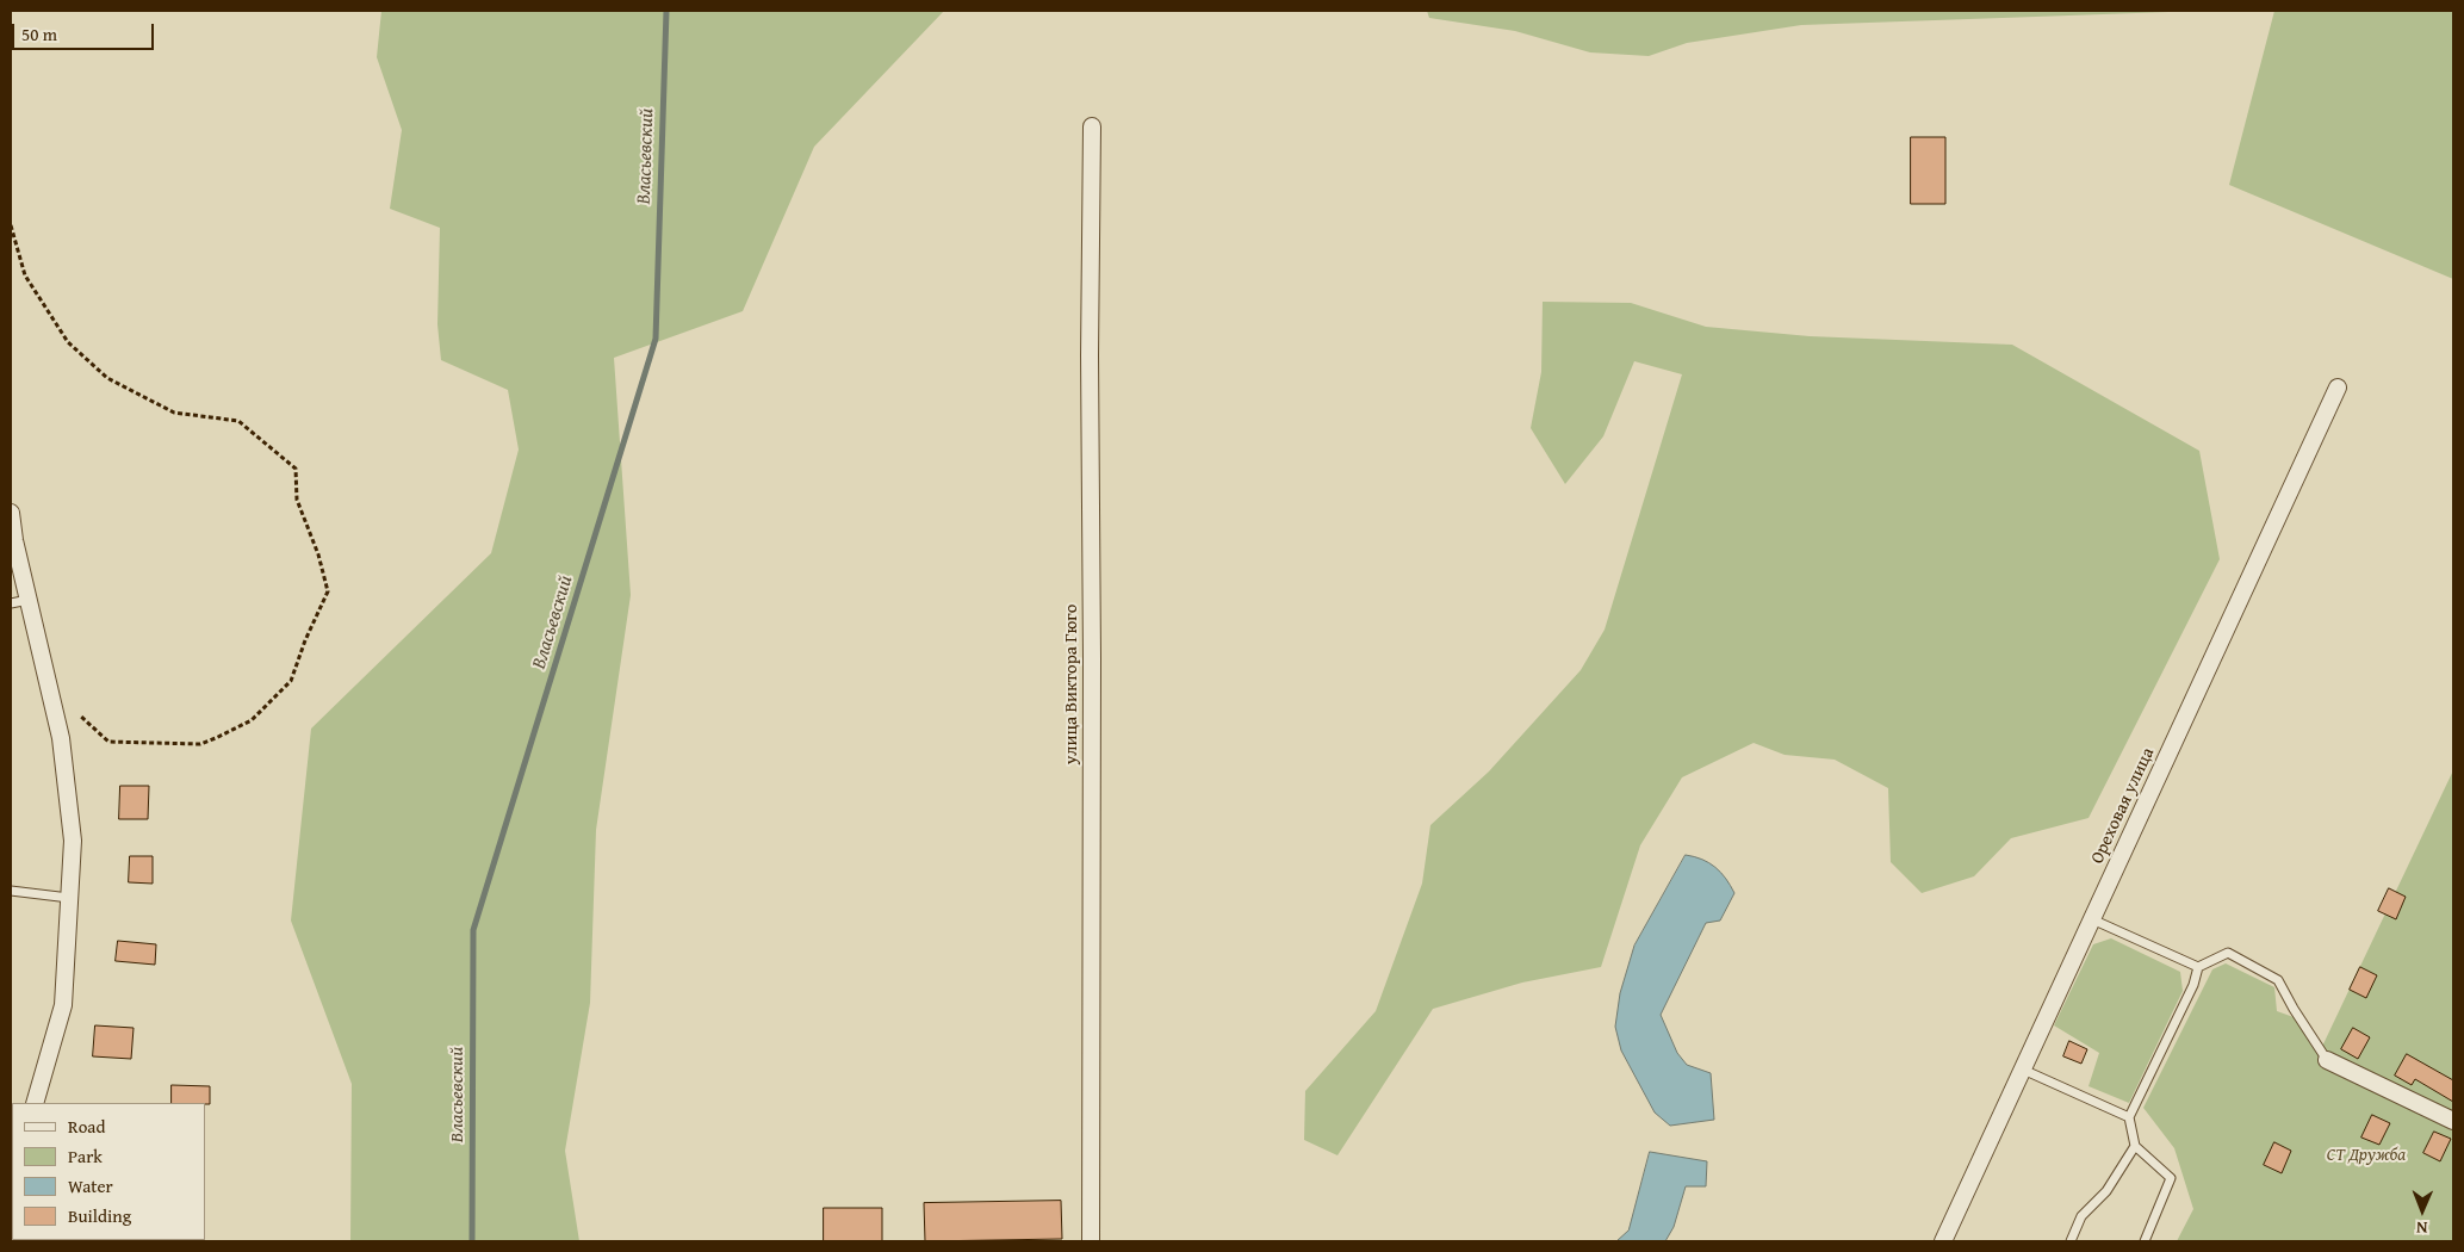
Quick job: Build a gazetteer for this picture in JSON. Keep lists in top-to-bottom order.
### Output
{
  "streets": {
    "street": ["улица Виктора Гюго", "Ореховая улица"]
  },
  "water": ["Власьевский"],
  "parks": ["СТ Дружба"],
  "legend": [
    "Road",
    "Park",
    "Water",
    "Building"
  ],
  "scale_bar": "50 m",
  "north": "bottom"
}
